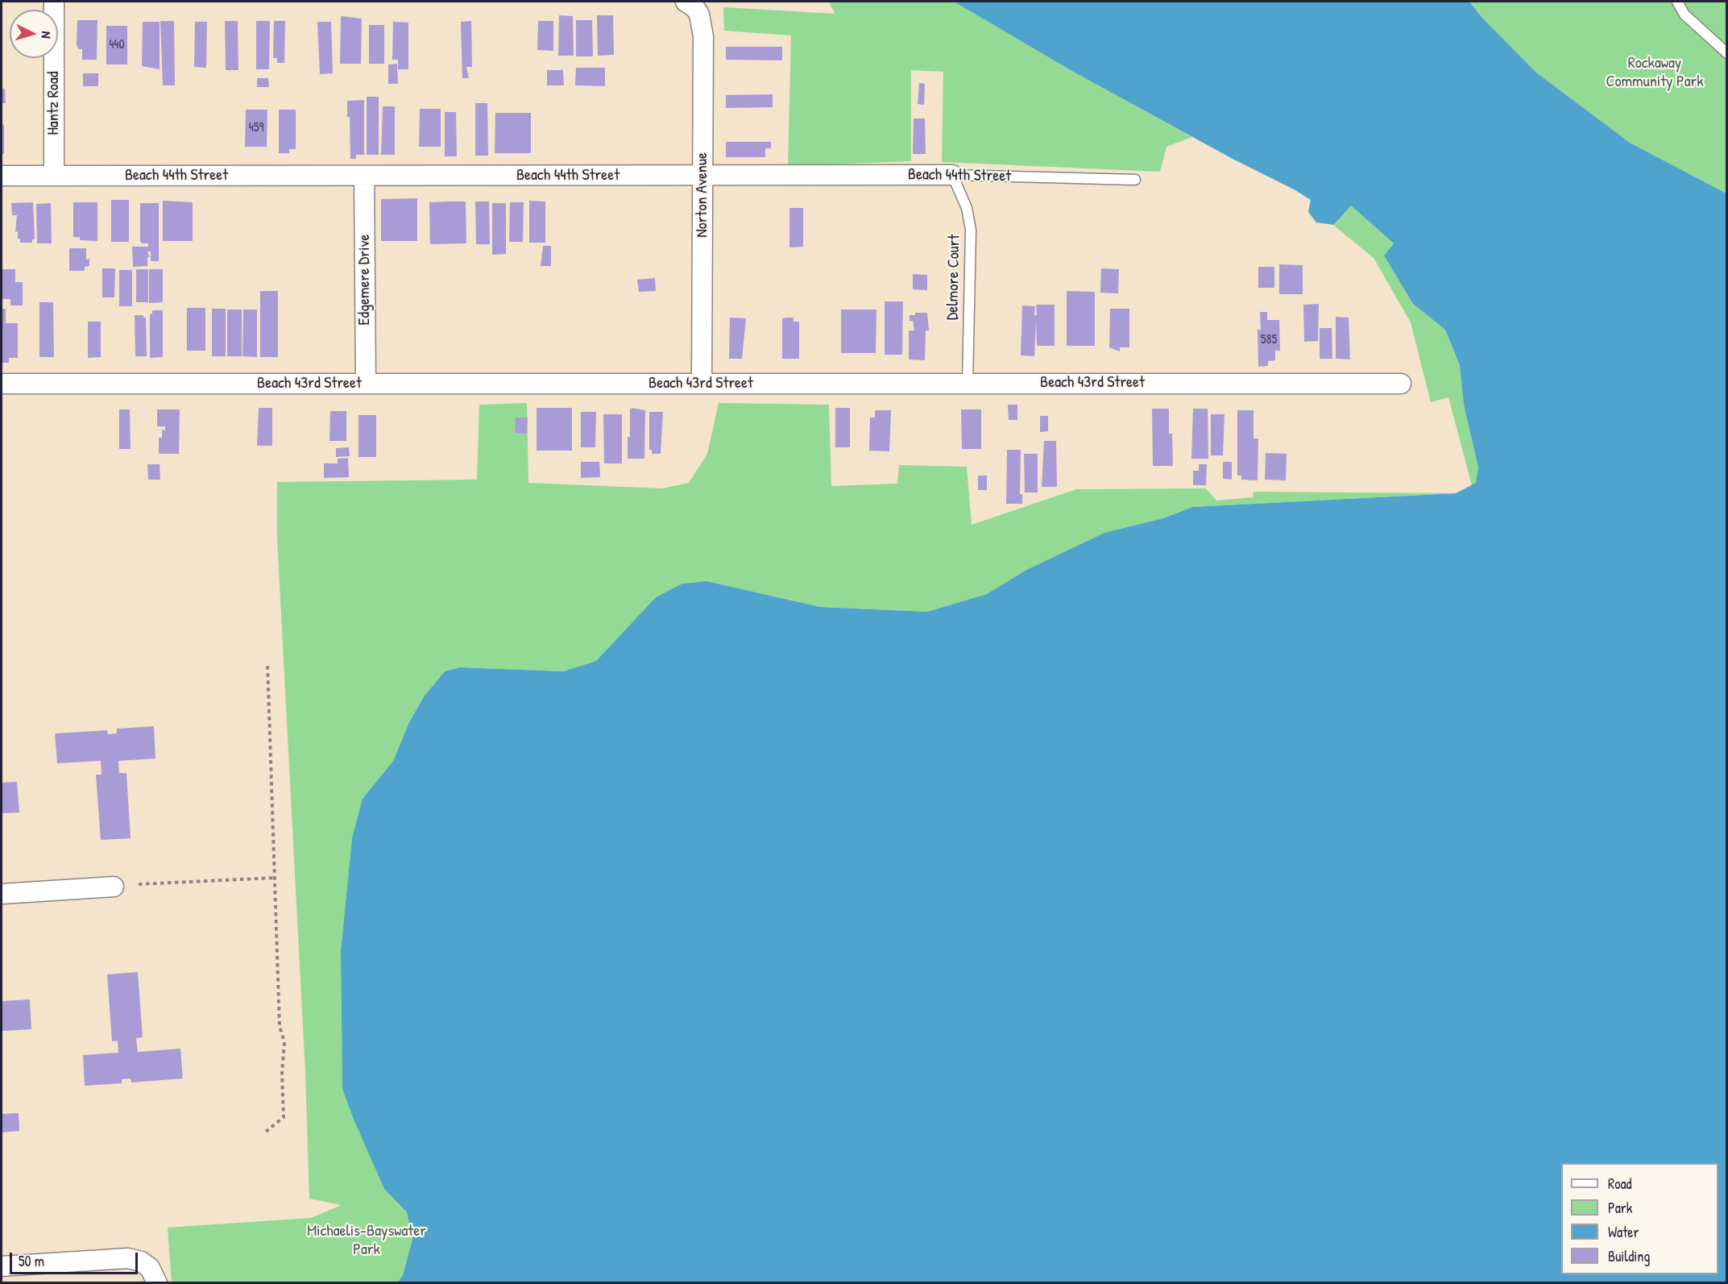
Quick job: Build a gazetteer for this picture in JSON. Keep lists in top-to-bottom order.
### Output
{
  "streets": {
    "street": [
      "Hantz Road",
      "Beach 44th Street",
      "Norton Avenue",
      "Edgemere Drive",
      "Beach 43rd Street"
    ],
    "lane": ["Delmore Court"]
  },
  "crossings": [
    ["Hantz Road", "Beach 44th Street"],
    ["Beach 44th Street", "Norton Avenue"],
    ["Beach 44th Street", "Delmore Court"],
    ["Beach 44th Street", "Edgemere Drive"],
    ["Norton Avenue", "Beach 43rd Street"],
    ["Delmore Court", "Beach 43rd Street"],
    ["Edgemere Drive", "Beach 43rd Street"]
  ],
  "parks": ["Rockaway Community Park", "Michaelis-Bayswater Park"],
  "house_numbers": ["440", "459", "585"],
  "legend": [
    "Road",
    "Park",
    "Water",
    "Building"
  ],
  "scale_bar": "50 m",
  "north": "right"
}
